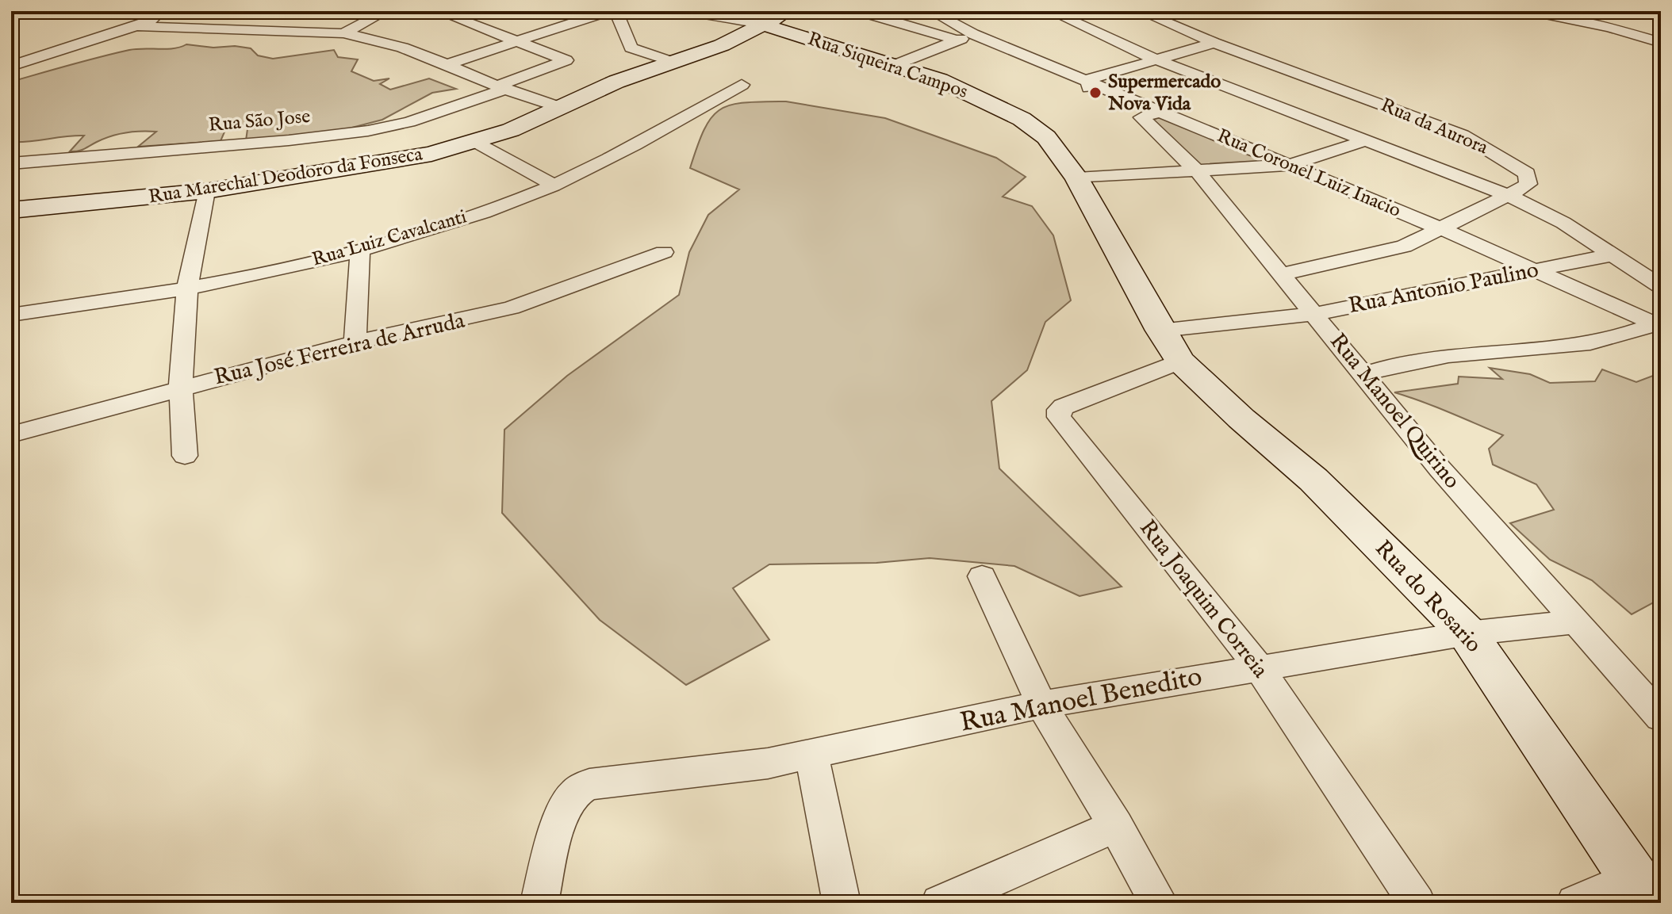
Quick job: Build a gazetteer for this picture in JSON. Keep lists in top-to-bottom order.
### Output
{
  "streets": {
    "street": [
      "Rua Siqueira Campos",
      "Rua São Jose",
      "Rua da Aurora",
      "Rua Coronel Luiz Inacio",
      "Rua Marechal Deodoro da Fonseca",
      "Rua Luiz Cavalcanti",
      "Rua Antonio Paulino",
      "Rua José Ferreira de Arruda",
      "Rua Manoel Quirino",
      "Rua do Rosario",
      "Rua Joaquim Correia",
      "Rua Manoel Benedito"
    ]
  },
  "crossings": [
    ["Rua Siqueira Campos", "Rua Marechal Deodoro da Fonseca"],
    ["Rua Siqueira Campos", "Rua Antonio Paulino"],
    ["Rua Siqueira Campos", "Rua do Rosario"],
    ["Rua Siqueira Campos", "Rua Joaquim Correia"],
    ["Rua Coronel Luiz Inacio", "Rua Antonio Paulino"],
    ["Rua Coronel Luiz Inacio", "Rua Manoel Quirino"],
    ["Rua Antonio Paulino", "Rua Manoel Quirino"],
    ["Rua Antonio Paulino", "Rua do Rosario"],
    ["Rua Antonio Paulino", "Rua Joaquim Correia"],
    ["Rua Manoel Quirino", "Rua Manoel Benedito"],
    ["Rua do Rosario", "Rua Joaquim Correia"],
    ["Rua do Rosario", "Rua Manoel Benedito"],
    ["Rua Joaquim Correia", "Rua Manoel Benedito"]
  ],
  "places": ["Supermercado Nova Vida"]
}
